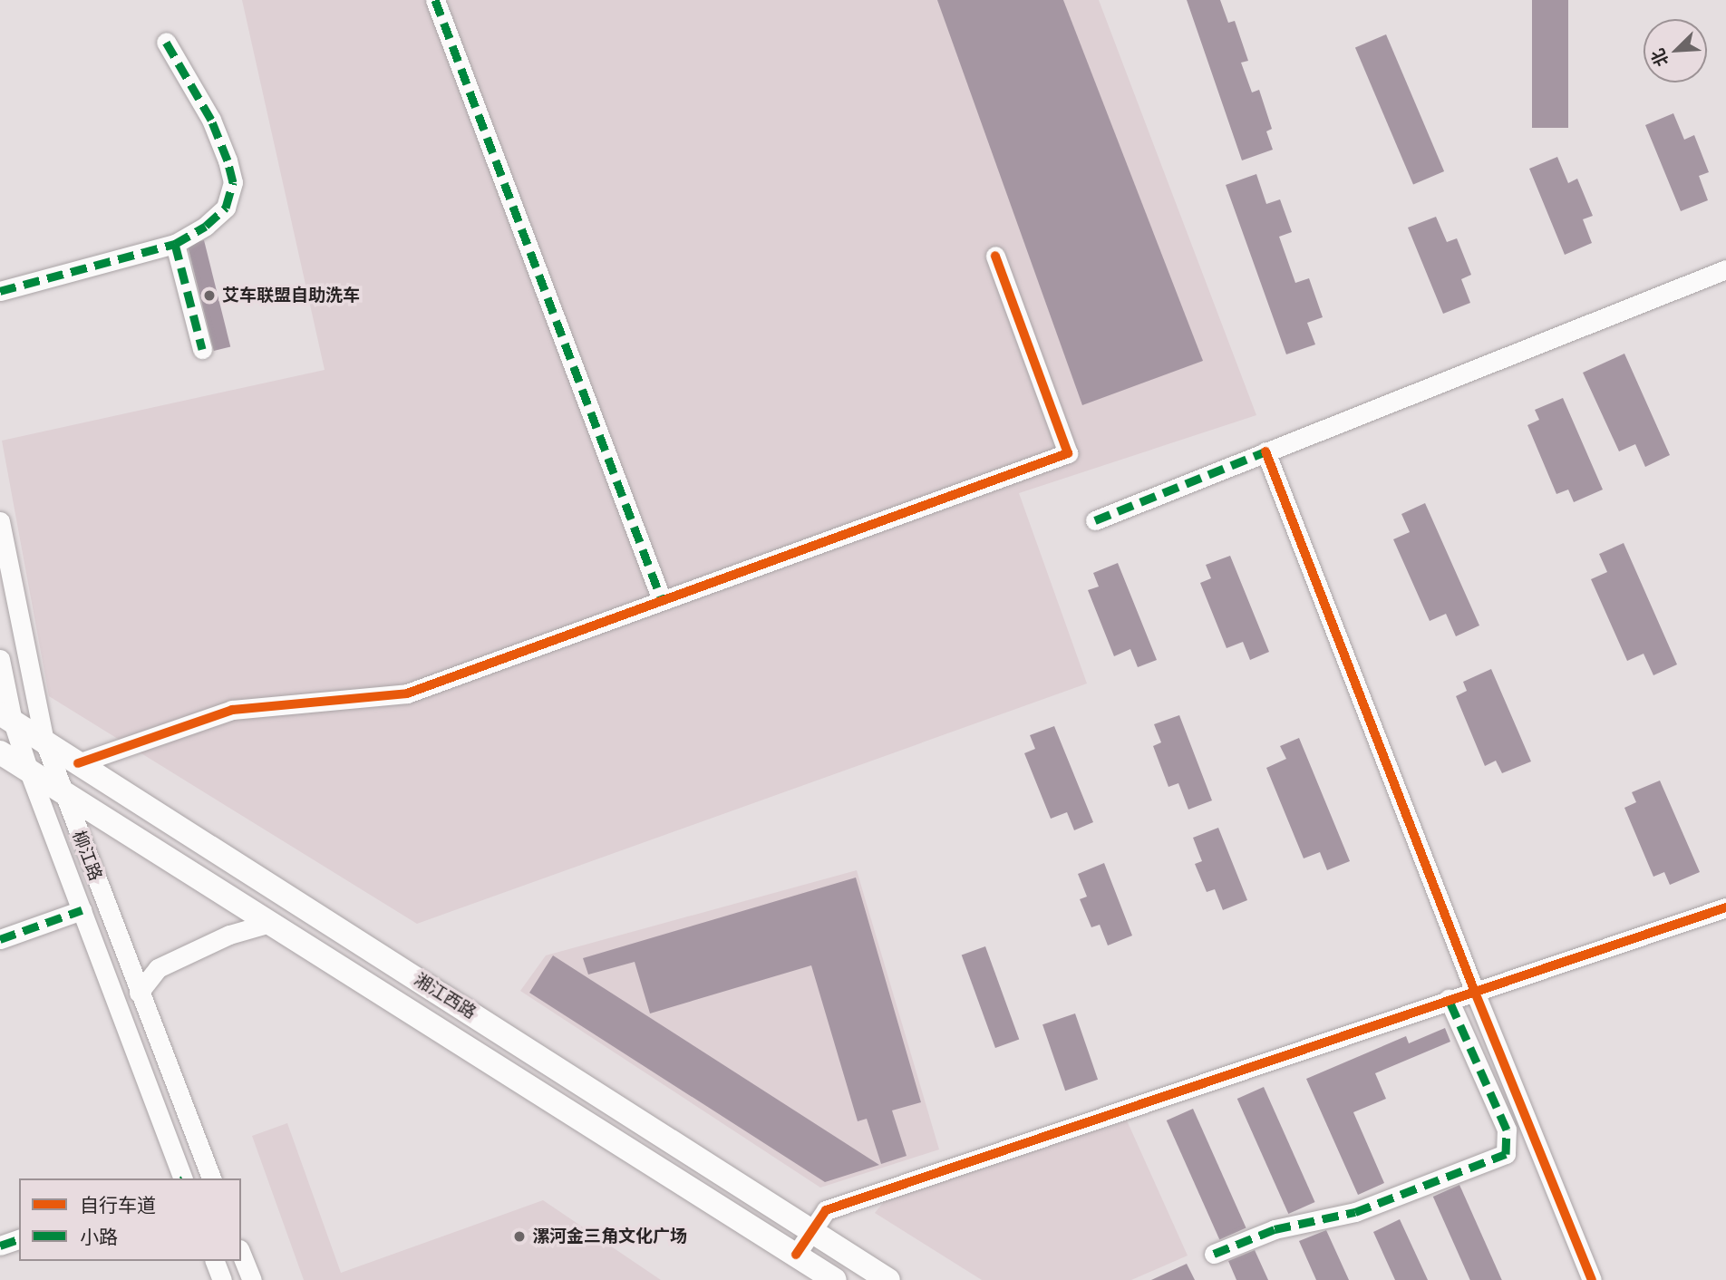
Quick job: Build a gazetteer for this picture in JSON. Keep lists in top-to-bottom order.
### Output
{
  "streets": {
    "main road": ["湘江西路"],
    "street": ["柳江路"]
  },
  "crossings": [
    ["柳江路", "湘江西路"]
  ],
  "places": ["艾车联盟自助洗车", "漯河金三角文化广场"],
  "legend": ["自行车道", "小路"],
  "north": "bottom left"
}
